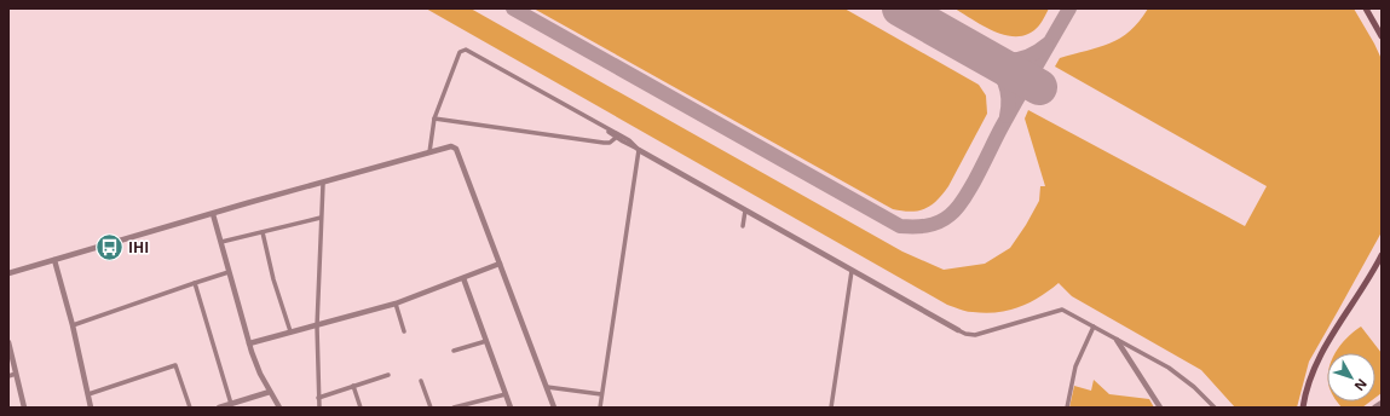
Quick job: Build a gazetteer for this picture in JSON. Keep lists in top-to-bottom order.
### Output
{
  "places": {
    "bus stop": ["IHI"]
  },
  "north": "bottom right"
}
